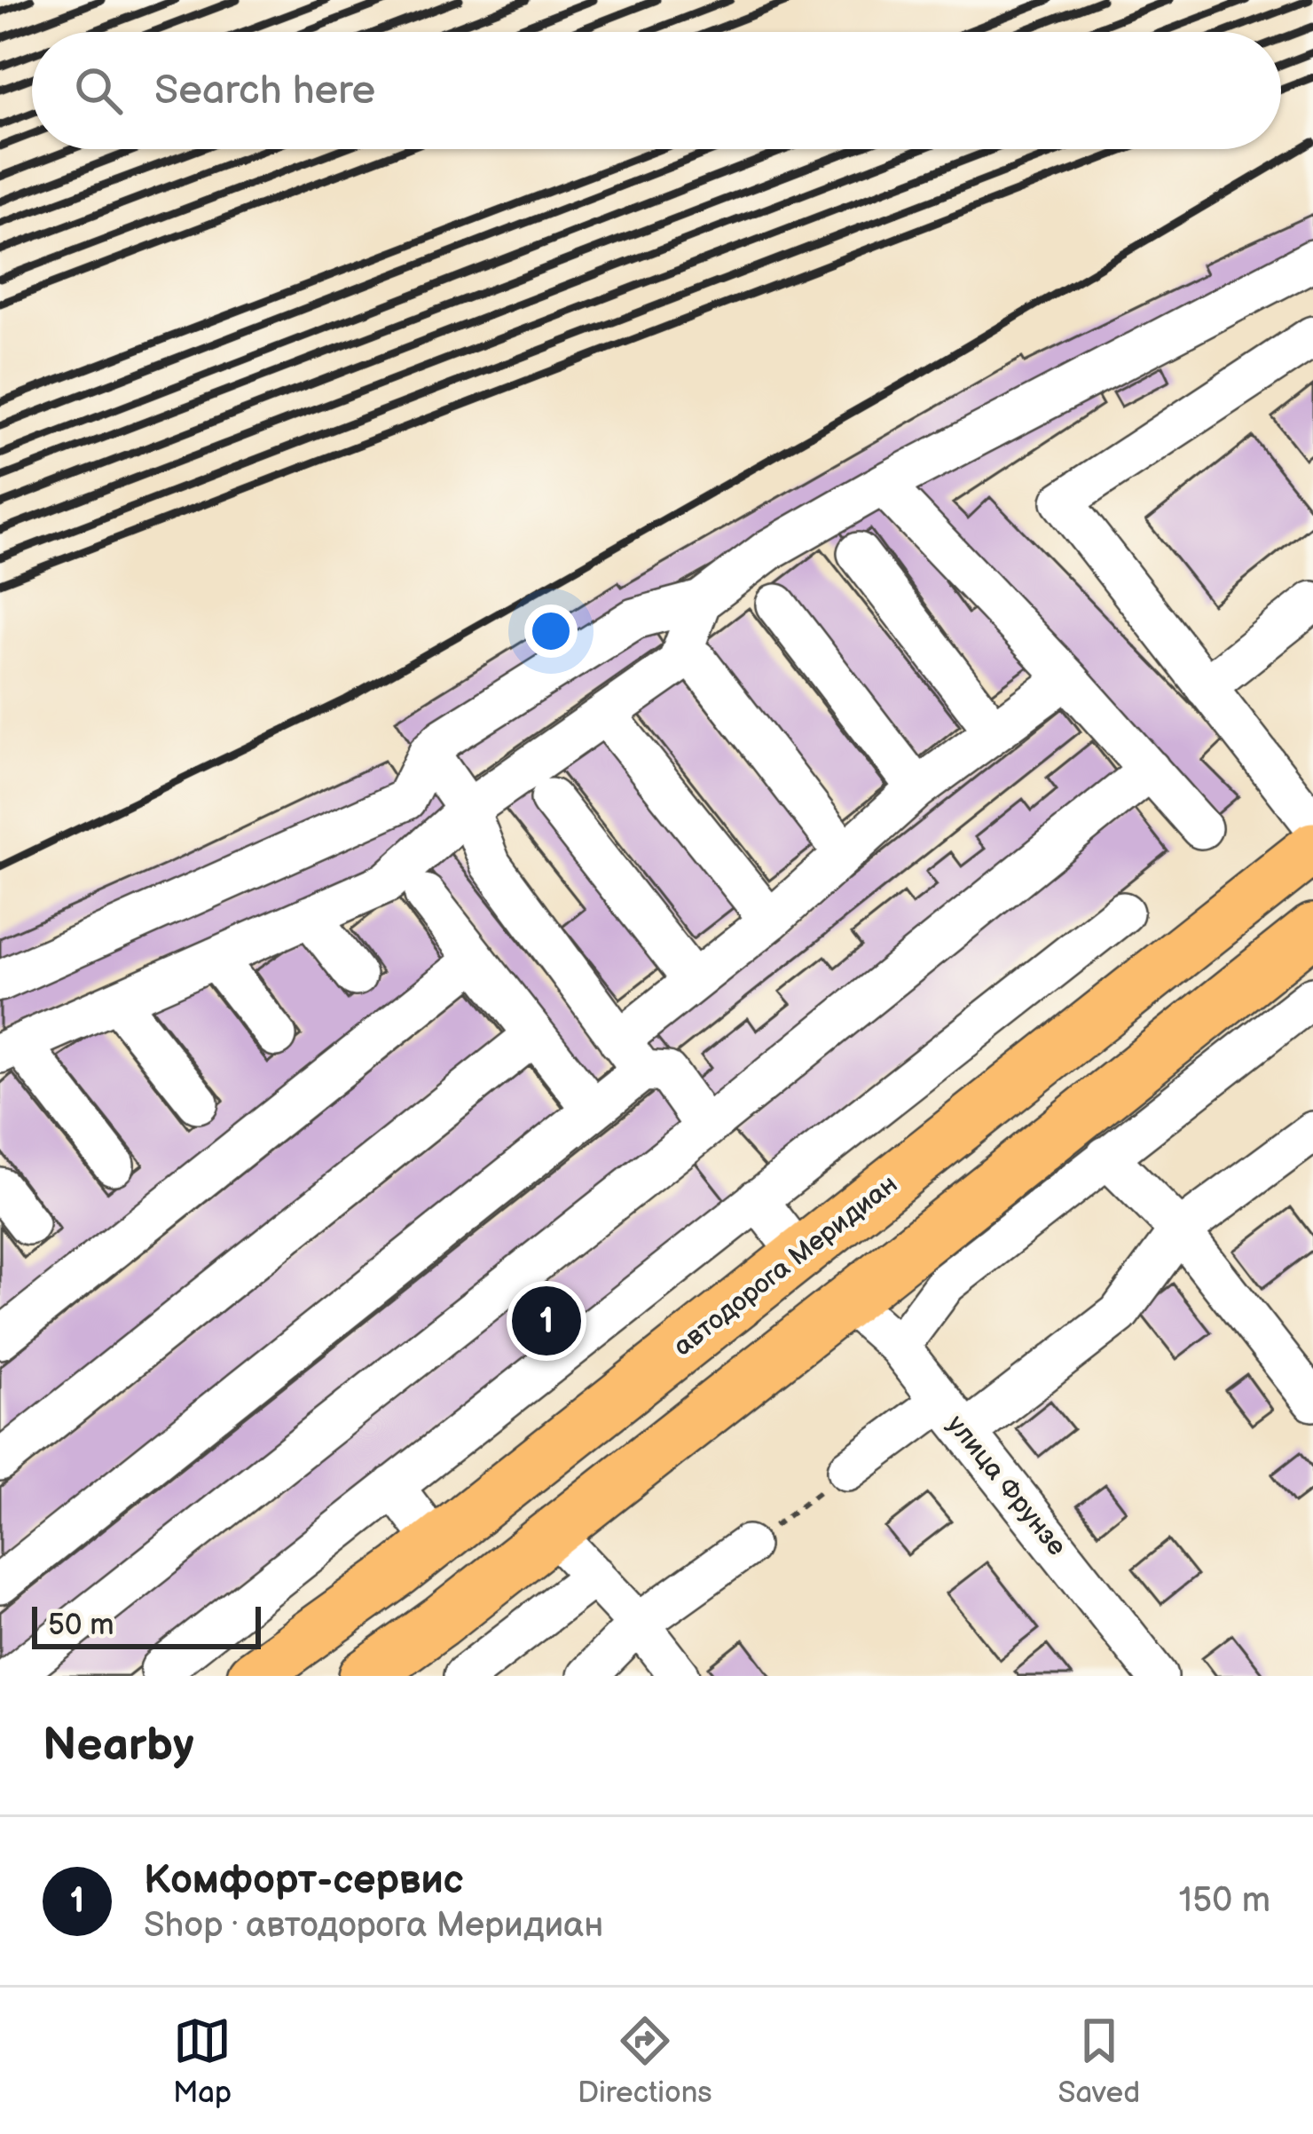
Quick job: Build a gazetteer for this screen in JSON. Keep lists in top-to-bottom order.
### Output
{
  "streets": {
    "main road": ["автодорога Меридиан"],
    "street": ["улица Фрунзе"]
  },
  "scale_bar": "50 m",
  "page": {
    "search": "Search here",
    "pins": "1",
    "scale": "50 m",
    "heading": "Nearby",
    "list": [
      {
        "mark": "1",
        "name": "Комфорт-сервис",
        "note": "Shop · автодорога Меридиан",
        "value": "150 m"
      }
    ],
    "nav": ["Map", "Directions", "Saved"]
  }
}
